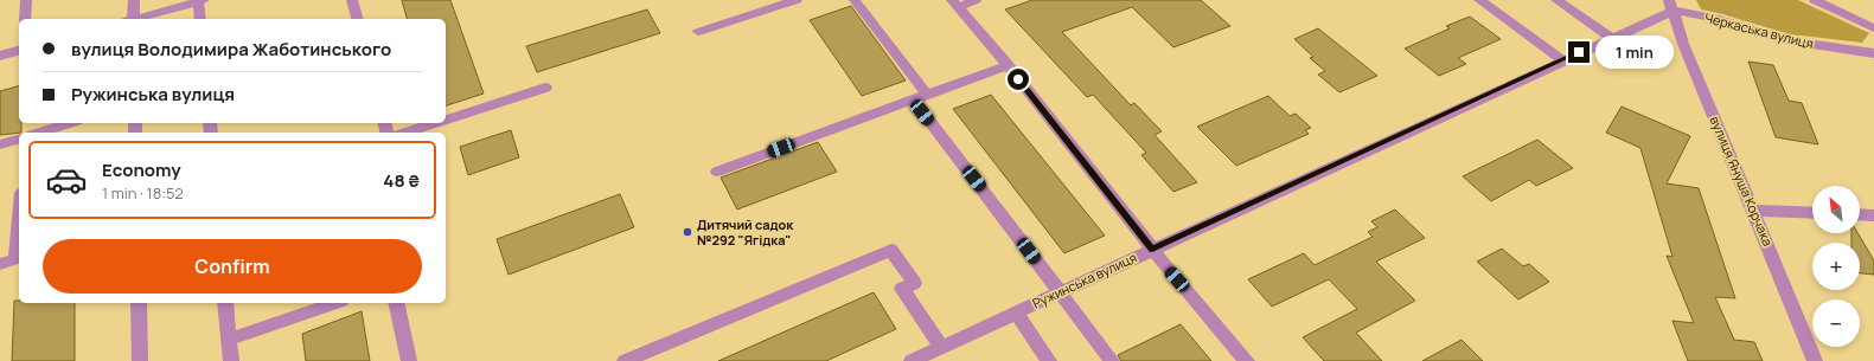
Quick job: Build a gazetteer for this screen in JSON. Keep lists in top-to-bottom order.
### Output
{
  "streets": {
    "street": ["Черкаська вулиця", "вулиця Януша Корчака", "Ружинська вулиця"]
  },
  "crossings": [
    ["Черкаська вулиця", "вулиця Януша Корчака"],
    ["Черкаська вулиця", "Ружинська вулиця"],
    ["вулиця Януша Корчака", "Ружинська вулиця"]
  ],
  "places": ["Дитячий садок №292 \"Ягідка\""],
  "north": "top left",
  "page": {
    "banner": ["вулиця Володимира Жаботинського", "Ружинська вулиця"],
    "bubble": "1 min",
    "list": [
      {
        "name": "Economy",
        "note": "1 min · 18:52",
        "value": "48 ₴"
      }
    ],
    "map_buttons": ["+", "−"],
    "buttons": "Confirm"
  }
}
